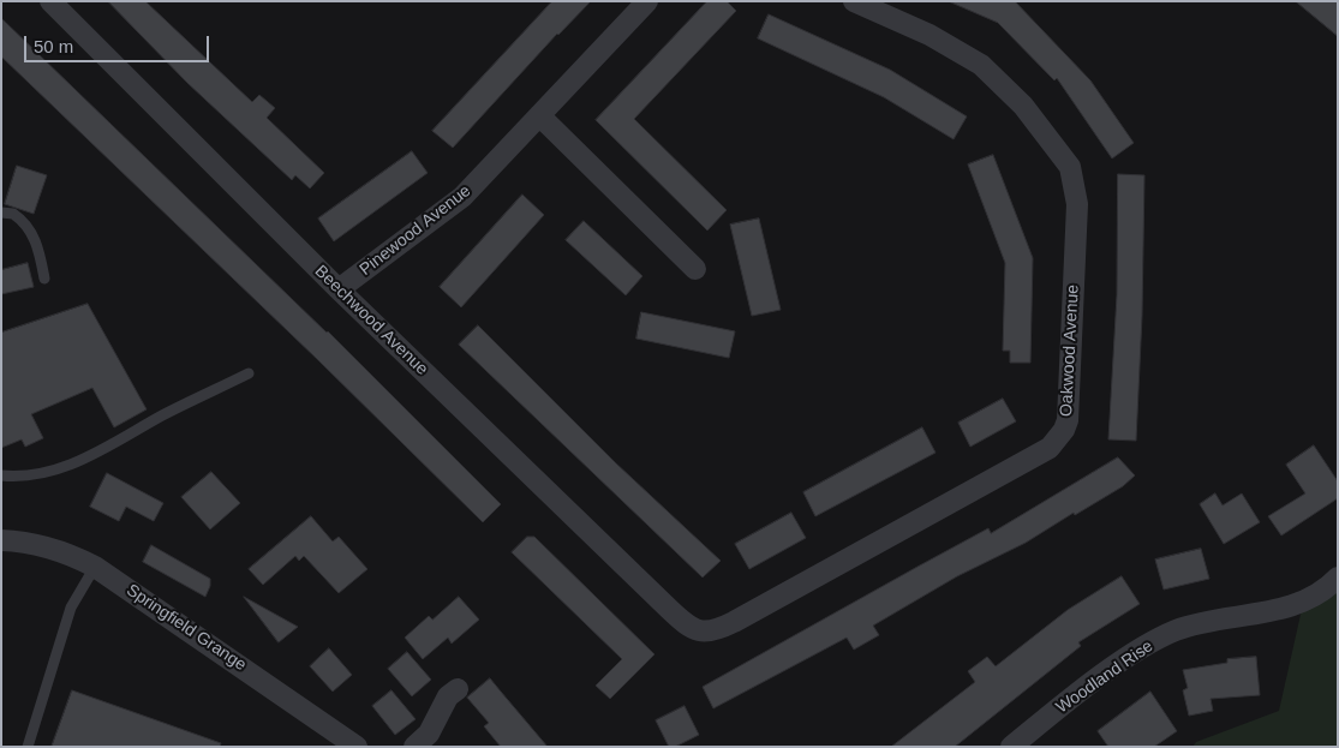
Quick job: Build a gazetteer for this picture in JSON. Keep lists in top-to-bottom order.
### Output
{
  "streets": {
    "street": [
      "Pinewood Avenue",
      "Beechwood Avenue",
      "Oakwood Avenue",
      "Springfield Grange",
      "Woodland Rise"
    ]
  },
  "crossings": [
    ["Pinewood Avenue", "Beechwood Avenue"],
    ["Beechwood Avenue", "Oakwood Avenue"]
  ],
  "scale_bar": "50 m"
}
